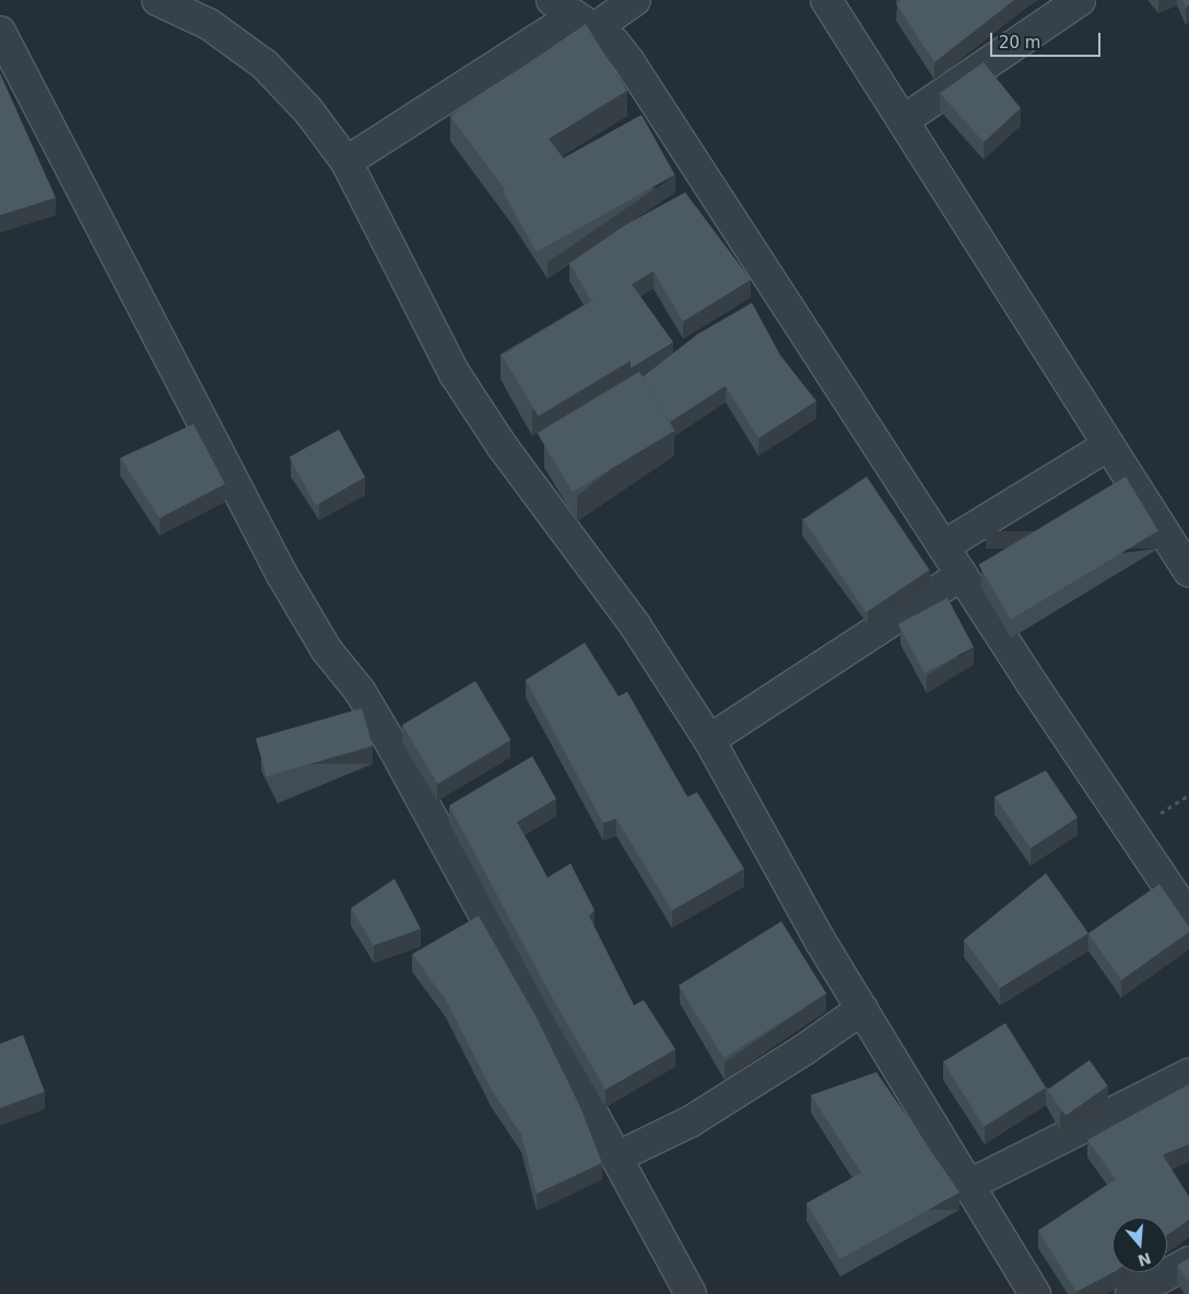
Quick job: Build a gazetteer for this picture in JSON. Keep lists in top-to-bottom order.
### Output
{
  "scale_bar": "20 m",
  "north": "bottom"
}
